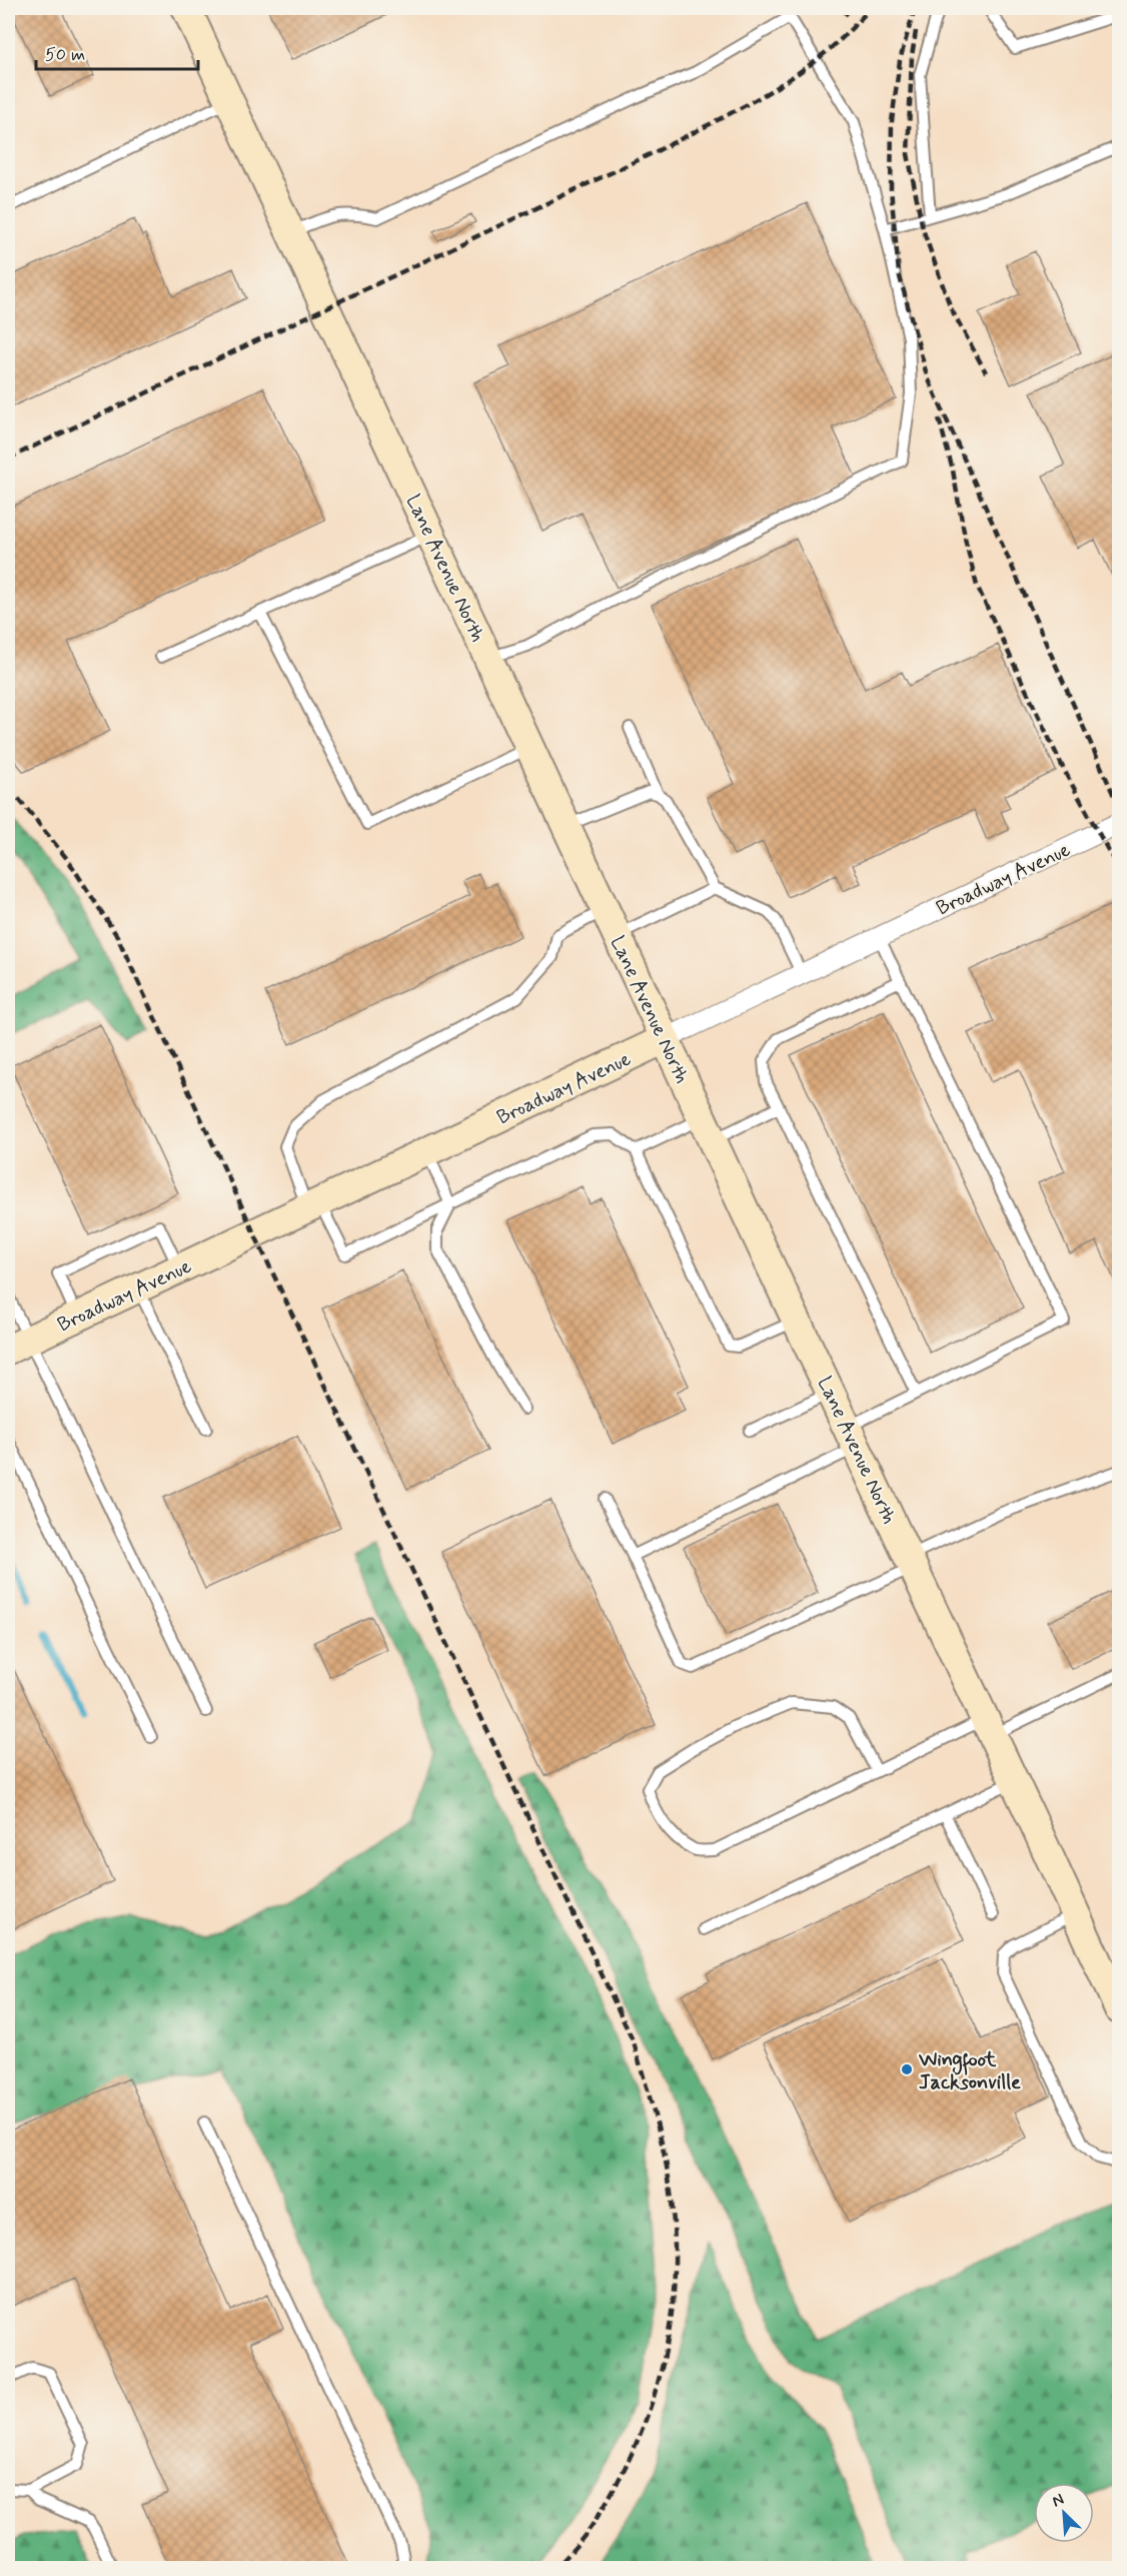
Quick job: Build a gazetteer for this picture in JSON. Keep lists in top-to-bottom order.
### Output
{
  "streets": {
    "main road": ["Lane Avenue North", "Broadway Avenue"]
  },
  "crossings": [
    ["Lane Avenue North", "Broadway Avenue"]
  ],
  "places": ["Wingfoot Jacksonville"],
  "scale_bar": "50 m",
  "north": "top left"
}
